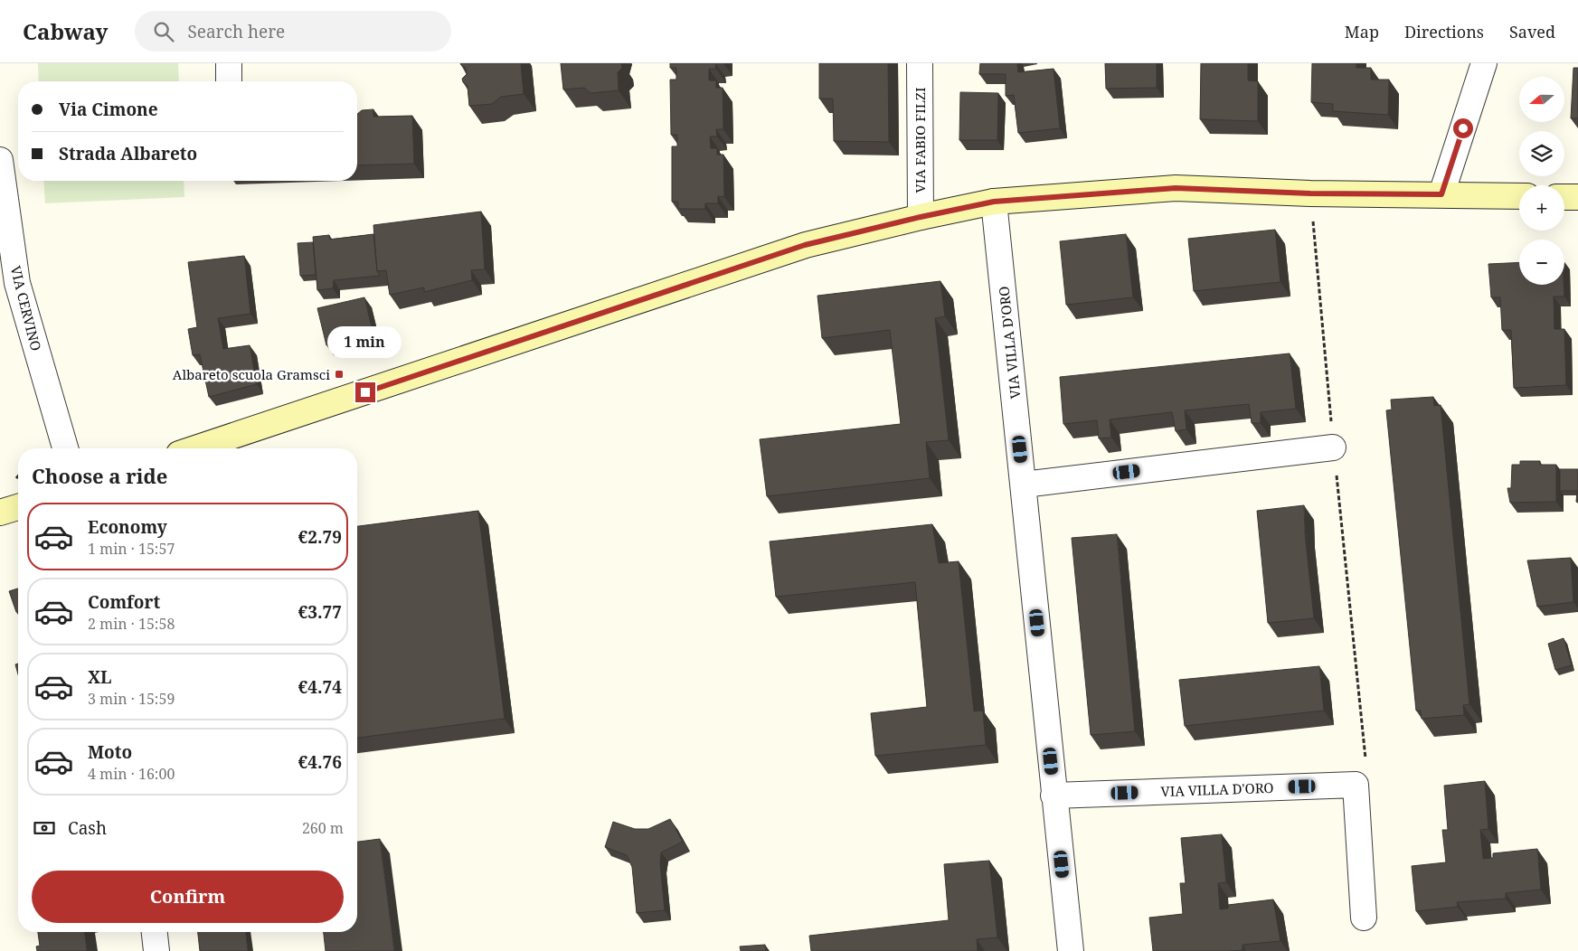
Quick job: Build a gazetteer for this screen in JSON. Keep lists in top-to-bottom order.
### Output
{
  "streets": {
    "street": ["VIA FABIO FILZI", "VIA CERVINO", "VIA VILLA D'ORO"]
  },
  "places": {
    "transit": ["Albareto scuola Gramsci"]
  },
  "north": "left",
  "page": {
    "header": "Cabway",
    "search": "Search here",
    "nav": ["Map", "Directions", "Saved"],
    "map_buttons": ["+", "−"],
    "banner": ["Via Cimone", "Strada Albareto"],
    "bubble": "1 min",
    "heading": "Choose a ride",
    "list": [
      {
        "name": "Economy",
        "note": "1 min · 15:57",
        "value": "€2.79"
      },
      {
        "name": "Comfort",
        "note": "2 min · 15:58",
        "value": "€3.77"
      },
      {
        "name": "XL",
        "note": "3 min · 15:59",
        "value": "€4.74"
      },
      {
        "name": "Moto",
        "note": "4 min · 16:00",
        "value": "€4.76"
      }
    ],
    "pay": ["Cash", "260 m"],
    "buttons": "Confirm"
  }
}
